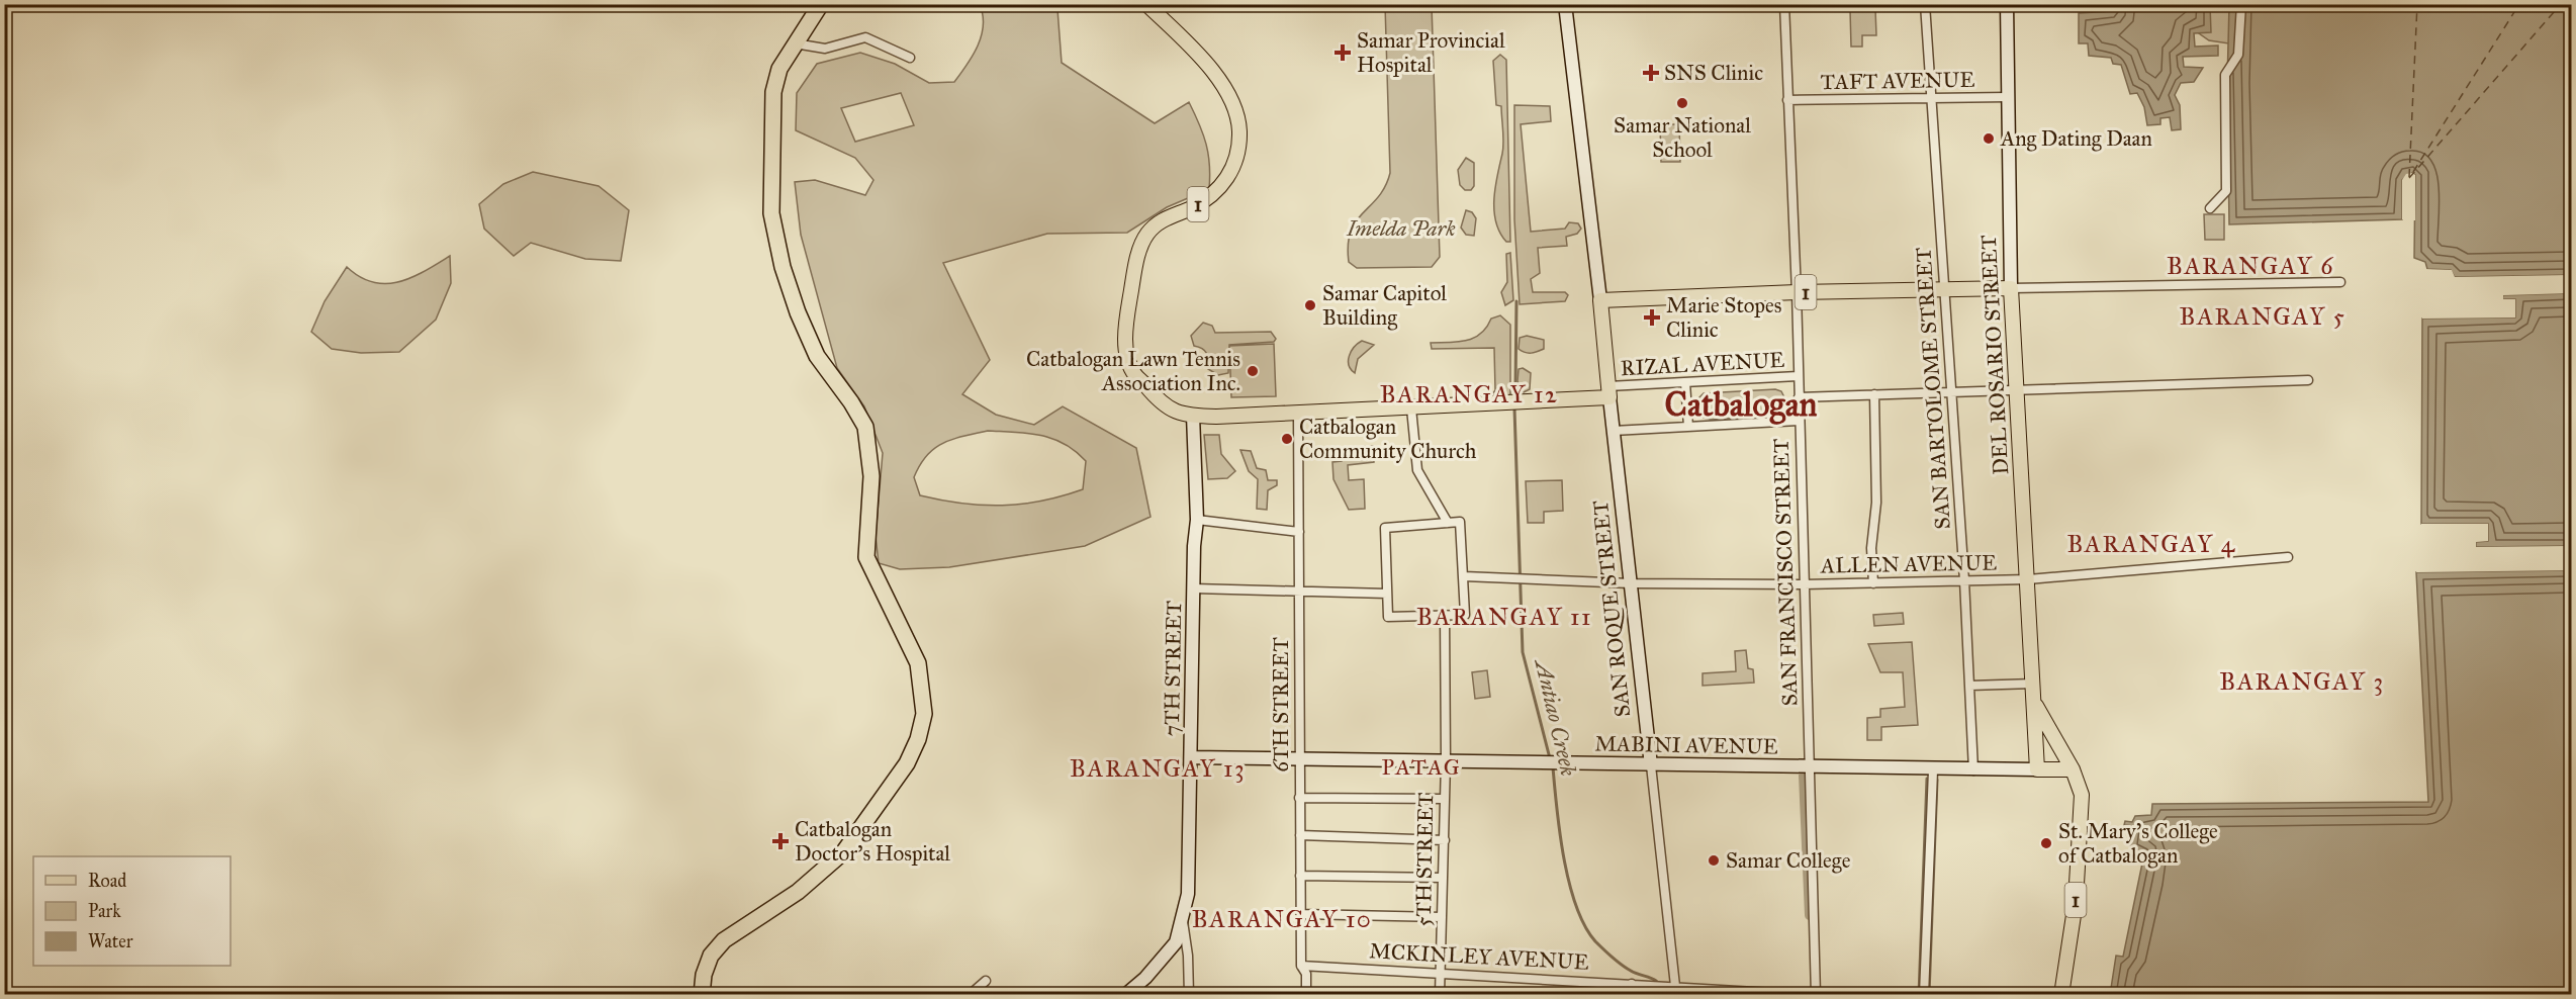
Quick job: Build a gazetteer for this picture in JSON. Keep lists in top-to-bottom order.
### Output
{
  "streets": {
    "main road": [
      "1",
      "DEL ROSARIO STREET",
      "SAN ROQUE STREET",
      "MABINI AVENUE"
    ],
    "street": [
      "TAFT AVENUE",
      "RIZAL AVENUE",
      "SAN BARTOLOME STREET",
      "ALLEN AVENUE",
      "SAN FRANCISCO STREET",
      "7TH STREET",
      "6TH STREET",
      "5TH STREET",
      "MCKINLEY AVENUE"
    ]
  },
  "crossings": [
    ["TAFT AVENUE", "DEL ROSARIO STREET"],
    ["TAFT AVENUE", "SAN BARTOLOME STREET"],
    ["TAFT AVENUE", "SAN FRANCISCO STREET"],
    ["1", "DEL ROSARIO STREET"],
    ["1", "RIZAL AVENUE"],
    ["1", "SAN BARTOLOME STREET"],
    ["1", "SAN FRANCISCO STREET"],
    ["1", "SAN ROQUE STREET"],
    ["1", "7TH STREET"],
    ["1", "6TH STREET"],
    ["DEL ROSARIO STREET", "RIZAL AVENUE"],
    ["DEL ROSARIO STREET", "ALLEN AVENUE"],
    ["DEL ROSARIO STREET", "MABINI AVENUE"],
    ["RIZAL AVENUE", "SAN BARTOLOME STREET"],
    ["RIZAL AVENUE", "SAN FRANCISCO STREET"],
    ["RIZAL AVENUE", "SAN ROQUE STREET"],
    ["SAN BARTOLOME STREET", "ALLEN AVENUE"],
    ["SAN BARTOLOME STREET", "MABINI AVENUE"],
    ["ALLEN AVENUE", "SAN FRANCISCO STREET"],
    ["ALLEN AVENUE", "SAN ROQUE STREET"],
    ["SAN FRANCISCO STREET", "MABINI AVENUE"],
    ["SAN ROQUE STREET", "MABINI AVENUE"],
    ["SAN ROQUE STREET", "MCKINLEY AVENUE"],
    ["7TH STREET", "MABINI AVENUE"],
    ["6TH STREET", "MABINI AVENUE"],
    ["6TH STREET", "MCKINLEY AVENUE"],
    ["MABINI AVENUE", "5TH STREET"],
    ["5TH STREET", "MCKINLEY AVENUE"]
  ],
  "districts": [
    "BARANGAY 6",
    "BARANGAY 5",
    "BARANGAY 12",
    "Catbalogan",
    "BARANGAY 4",
    "BARANGAY 11",
    "BARANGAY 3",
    "PATAG",
    "BARANGAY 13",
    "BARANGAY 10"
  ],
  "water": ["Antiao Creek"],
  "parks": ["Imelda Park"],
  "places": {
    "health": [
      "Samar Provincial Hospital",
      "SNS Clinic",
      "Marie Stopes Clinic",
      "Catbalogan Doctor's Hospital"
    ],
    "other": [
      "Samar National School",
      "Ang Dating Daan",
      "Samar Capitol Building",
      "Catbalogan Lawn Tennis Association Inc.",
      "Catbalogan Community Church",
      "St. Mary's College of Catbalogan",
      "Samar College"
    ]
  },
  "legend": ["Road", "Park", "Water"]
}
